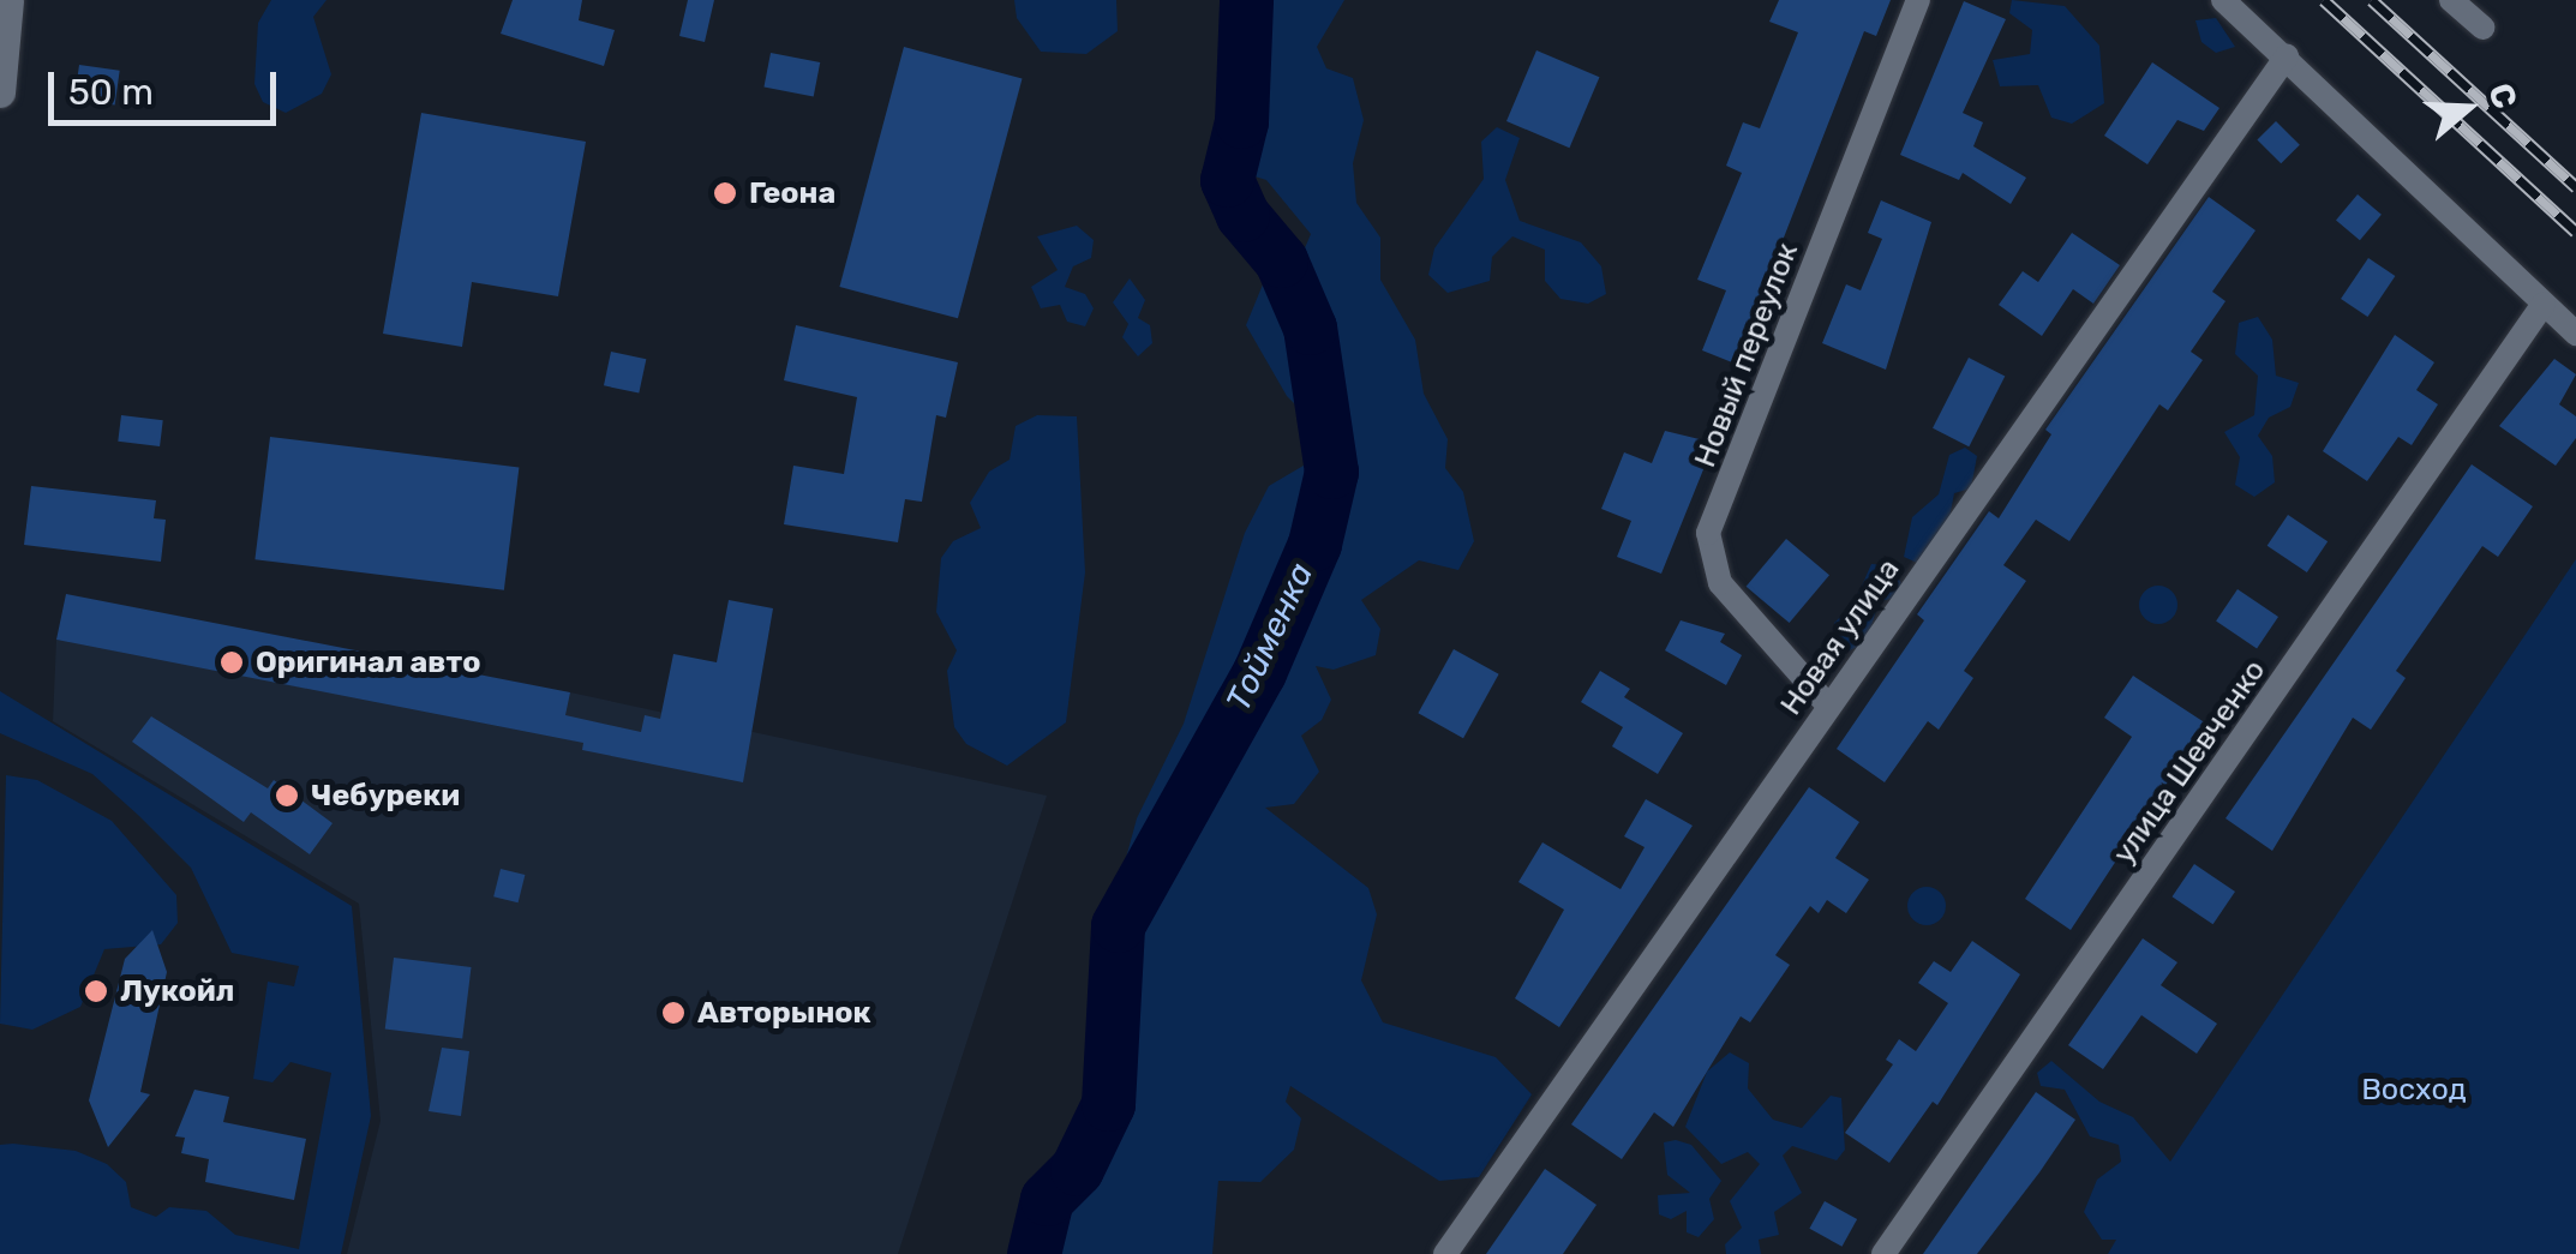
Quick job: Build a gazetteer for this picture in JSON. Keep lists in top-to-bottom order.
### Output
{
  "streets": {
    "street": ["Новый переулок", "Новая улица", "улица Шевченко"]
  },
  "crossings": [
    ["Новый переулок", "Новая улица"]
  ],
  "water": ["Тойменка"],
  "parks": ["Восход"],
  "places": [
    "Геона",
    "Оригинал авто",
    "Чебуреки",
    "Лукойл",
    "Авторынок"
  ],
  "scale_bar": "50 m",
  "north": "right"
}
